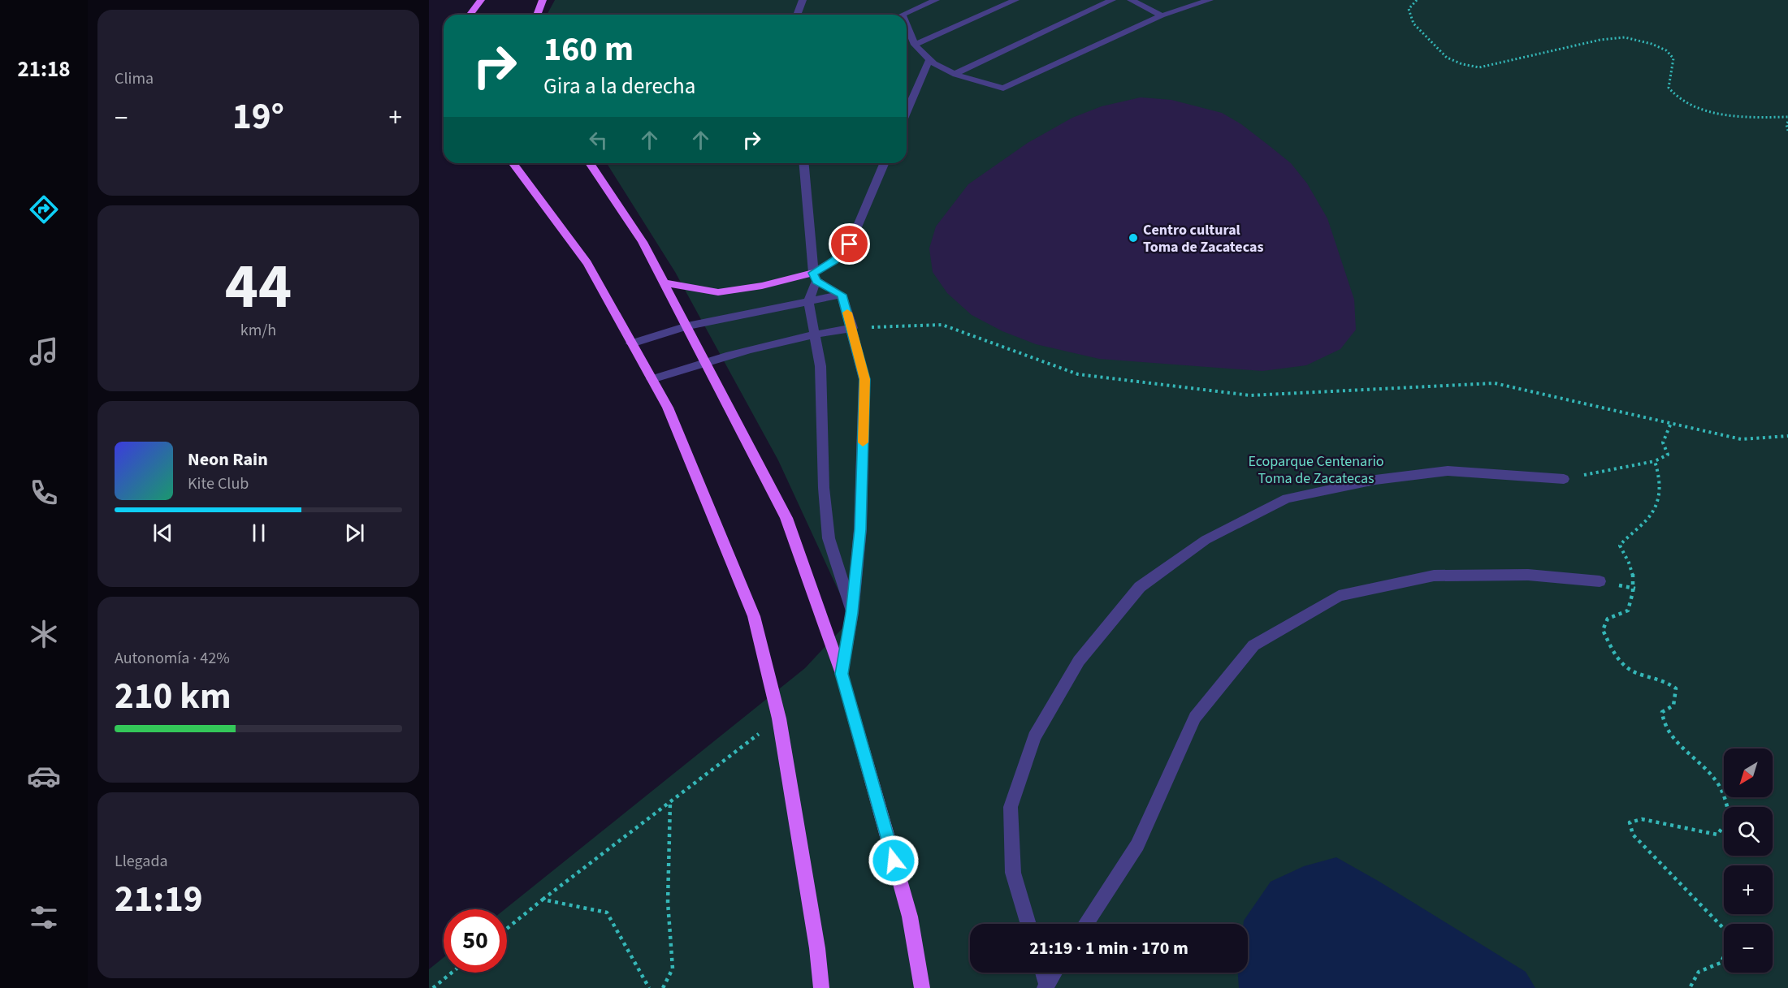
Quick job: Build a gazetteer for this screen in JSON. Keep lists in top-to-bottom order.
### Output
{
  "parks": ["Ecoparque Centenario Toma de Zacatecas"],
  "places": ["Centro cultural Toma de Zacatecas"],
  "north": "bottom left",
  "page": {
    "tabs": "21:18",
    "tile": [
      "Clima",
      ["44", "km/h"],
      ["Autonomía · 42%", "210 km"],
      ["Llegada", "21:19"]
    ],
    "turn": ["160 m", "Gira a la derecha"],
    "heat": ["−", "19°", "+"],
    "song": ["Neon Rain", "Kite Club"],
    "map_buttons": ["+", "−"],
    "limit": "50",
    "trip": "21:19 · 1 min · 170 m"
  }
}
